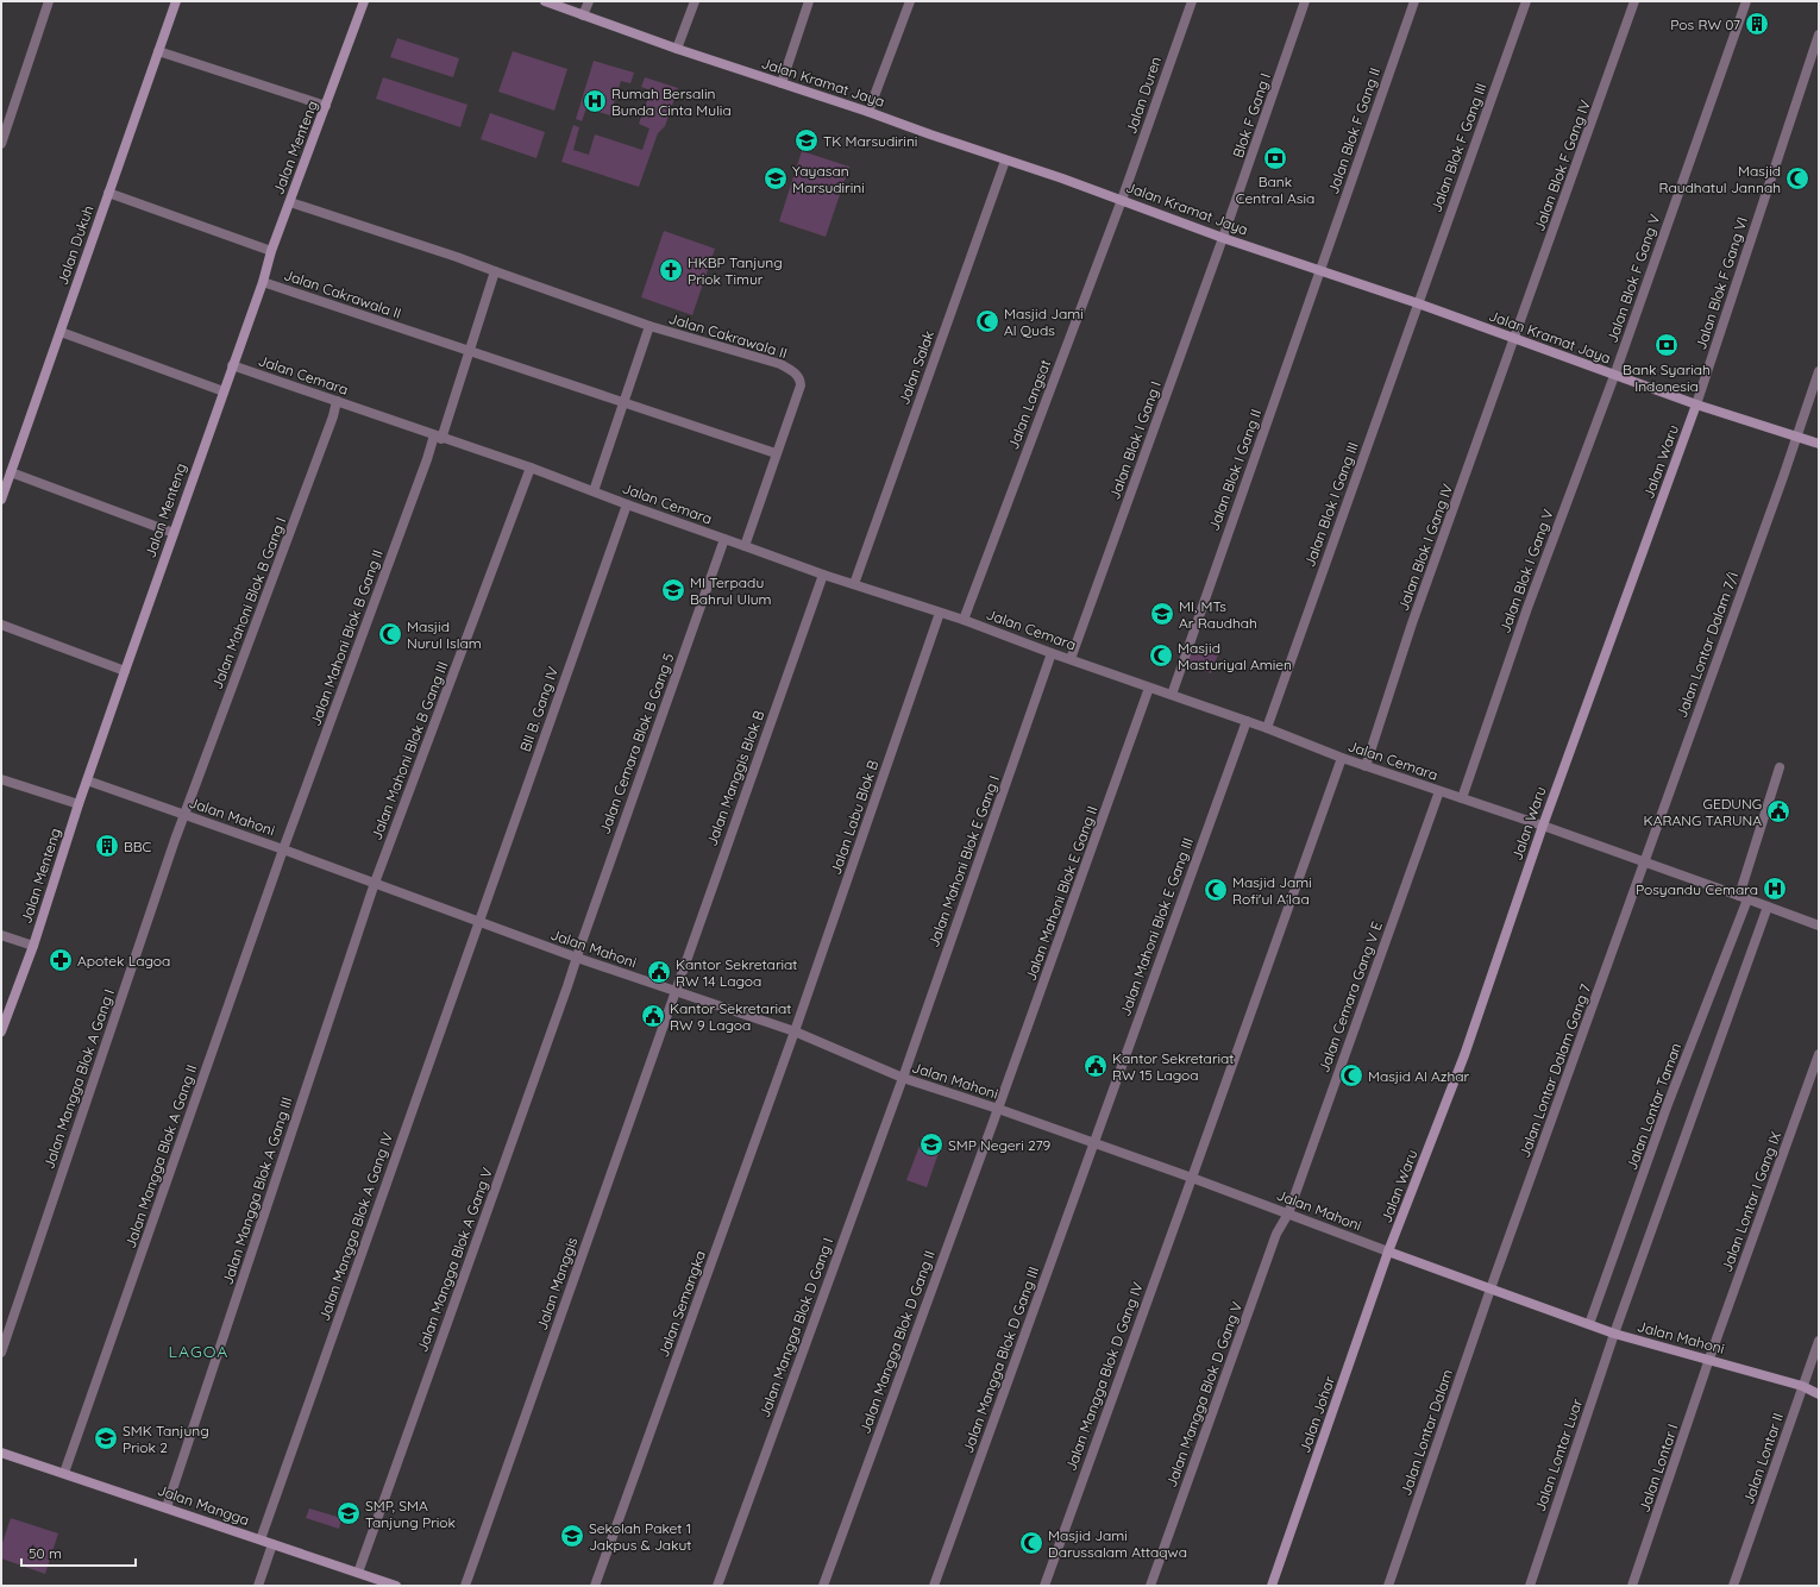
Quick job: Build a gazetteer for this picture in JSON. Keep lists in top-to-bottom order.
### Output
{
  "streets": {
    "street": [
      "Jalan Kramat Jaya",
      "Jalan Duren",
      "Blok F Gang I",
      "Jalan Blok F Gang II",
      "Jalan Menteng",
      "Jalan Blok F Gang III",
      "Jalan Blok F Gang IV",
      "Jalan Dukuh",
      "Jalan Blok F Gang V",
      "Jalan Blok F Gang VI",
      "Jalan Cakrawala II",
      "Jalan Salak",
      "Jalan Cemara",
      "Jalan Langsat",
      "Jalan Blok I Gang I",
      "Jalan Waru",
      "Jalan Blok I Gang II",
      "Jalan Blok I Gang III",
      "Jalan Blok I Gang IV",
      "Jalan Blok I Gang V",
      "Jalan Mahoni Blok B Gang I",
      "Jalan Mahoni Blok B Gang II",
      "Jalan Lontar Dalam 7/i",
      "BII B. Gang IV",
      "Jalan Cemara Blok B Gang 5",
      "Jalan Mahoni Blok B Gang III",
      "Jalan Manggis Blok B",
      "Jalan Mahoni",
      "Jalan Labu Blok B",
      "Jalan Mahoni Blok E Gang I",
      "Jalan Mahoni Blok E Gang II",
      "Jalan Mahoni Blok E Gang III",
      "Jalan Cemara Gang V E",
      "Jalan Lontar Dalam Gang 7",
      "Jalan Mangga Blok A Gang I",
      "Jalan Lontar Taman",
      "Jalan Mangga Blok A Gang II",
      "Jalan Mangga Blok A Gang III",
      "Jalan Lontar I Gang IX",
      "Jalan Mangga Blok A Gang IV",
      "Jalan Mangga Blok A Gang V",
      "Jalan Manggis",
      "Jalan Semangka",
      "Jalan Mangga Blok D Gang I",
      "Jalan Mangga Blok D Gang II",
      "Jalan Mangga Blok D Gang III",
      "Jalan Mangga Blok D Gang IV",
      "Jalan Mangga Blok D Gang V",
      "Jalan Johar",
      "Jalan Lontar Dalam",
      "Jalan Lontar Luar",
      "Jalan Lontar II",
      "Jalan Lontar I",
      "Jalan Mangga"
    ]
  },
  "crossings": [
    ["Jalan Kramat Jaya", "Jalan Duren"],
    ["Jalan Kramat Jaya", "Blok F Gang I"],
    ["Jalan Kramat Jaya", "Jalan Blok F Gang II"],
    ["Jalan Kramat Jaya", "Jalan Blok F Gang III"],
    ["Jalan Kramat Jaya", "Jalan Blok F Gang IV"],
    ["Jalan Kramat Jaya", "Jalan Blok F Gang V"],
    ["Jalan Kramat Jaya", "Jalan Blok F Gang VI"],
    ["Jalan Kramat Jaya", "Jalan Salak"],
    ["Jalan Kramat Jaya", "Jalan Langsat"],
    ["Jalan Kramat Jaya", "Jalan Blok I Gang I"],
    ["Jalan Kramat Jaya", "Jalan Waru"],
    ["Jalan Kramat Jaya", "Jalan Blok I Gang II"],
    ["Jalan Kramat Jaya", "Jalan Blok I Gang III"],
    ["Jalan Kramat Jaya", "Jalan Blok I Gang IV"],
    ["Jalan Kramat Jaya", "Jalan Blok I Gang V"],
    ["Jalan Kramat Jaya", "Jalan Lontar Dalam 7/i"],
    ["Jalan Duren", "Jalan Langsat"],
    ["Blok F Gang I", "Jalan Blok I Gang I"],
    ["Jalan Blok F Gang II", "Jalan Blok I Gang II"],
    ["Jalan Menteng", "Jalan Cakrawala II"],
    ["Jalan Menteng", "Jalan Cemara"],
    ["Jalan Menteng", "Jalan Mahoni"],
    ["Jalan Blok F Gang III", "Jalan Blok I Gang III"],
    ["Jalan Blok F Gang IV", "Jalan Blok I Gang IV"],
    ["Jalan Blok F Gang V", "Jalan Blok I Gang V"],
    ["Jalan Blok F Gang VI", "Jalan Waru"],
    ["Jalan Cakrawala II", "Jalan Cemara"],
    ["Jalan Salak", "Jalan Cemara"],
    ["Jalan Cemara", "Jalan Langsat"],
    ["Jalan Cemara", "Jalan Blok I Gang I"],
    ["Jalan Cemara", "Jalan Waru"],
    ["Jalan Cemara", "Jalan Blok I Gang II"],
    ["Jalan Cemara", "Jalan Blok I Gang III"],
    ["Jalan Cemara", "Jalan Blok I Gang IV"],
    ["Jalan Cemara", "Jalan Blok I Gang V"],
    ["Jalan Cemara", "Jalan Mahoni Blok B Gang I"],
    ["Jalan Cemara", "Jalan Mahoni Blok B Gang II"],
    ["Jalan Cemara", "Jalan Lontar Dalam 7/i"],
    ["Jalan Cemara", "BII B. Gang IV"],
    ["Jalan Cemara", "Jalan Cemara Blok B Gang 5"],
    ["Jalan Cemara", "Jalan Mahoni Blok B Gang III"],
    ["Jalan Cemara", "Jalan Manggis Blok B"],
    ["Jalan Cemara", "Jalan Labu Blok B"],
    ["Jalan Cemara", "Jalan Mahoni Blok E Gang I"],
    ["Jalan Cemara", "Jalan Mahoni Blok E Gang II"],
    ["Jalan Cemara", "Jalan Mahoni Blok E Gang III"],
    ["Jalan Cemara", "Jalan Cemara Gang V E"],
    ["Jalan Cemara", "Jalan Lontar Dalam Gang 7"],
    ["Jalan Cemara", "Jalan Lontar Taman"],
    ["Jalan Cemara", "Jalan Mangga Blok D Gang IV"],
    ["Jalan Waru", "Jalan Mahoni"],
    ["Jalan Waru", "Jalan Johar"],
    ["Jalan Mahoni Blok B Gang I", "Jalan Mahoni"],
    ["Jalan Mahoni Blok B Gang I", "Jalan Mangga Blok A Gang I"],
    ["Jalan Mahoni Blok B Gang II", "Jalan Mahoni"],
    ["Jalan Mahoni Blok B Gang II", "Jalan Mangga Blok A Gang II"],
    ["Jalan Lontar Dalam 7/i", "Jalan Lontar Dalam Gang 7"],
    ["BII B. Gang IV", "Jalan Mahoni"],
    ["BII B. Gang IV", "Jalan Mangga Blok A Gang IV"],
    ["Jalan Cemara Blok B Gang 5", "Jalan Mahoni"],
    ["Jalan Cemara Blok B Gang 5", "Jalan Mangga Blok A Gang V"],
    ["Jalan Mahoni Blok B Gang III", "Jalan Mahoni"],
    ["Jalan Mahoni Blok B Gang III", "Jalan Mangga Blok A Gang III"],
    ["Jalan Manggis Blok B", "Jalan Mahoni"],
    ["Jalan Manggis Blok B", "Jalan Manggis"],
    ["Jalan Mahoni", "Jalan Labu Blok B"],
    ["Jalan Mahoni", "Jalan Mahoni Blok E Gang I"],
    ["Jalan Mahoni", "Jalan Mahoni Blok E Gang II"],
    ["Jalan Mahoni", "Jalan Mahoni Blok E Gang III"],
    ["Jalan Mahoni", "Jalan Cemara Gang V E"],
    ["Jalan Mahoni", "Jalan Lontar Dalam Gang 7"],
    ["Jalan Mahoni", "Jalan Mangga Blok A Gang I"],
    ["Jalan Mahoni", "Jalan Lontar Taman"],
    ["Jalan Mahoni", "Jalan Mangga Blok A Gang II"],
    ["Jalan Mahoni", "Jalan Mangga Blok A Gang III"],
    ["Jalan Mahoni", "Jalan Lontar I Gang IX"],
    ["Jalan Mahoni", "Jalan Mangga Blok A Gang IV"],
    ["Jalan Mahoni", "Jalan Mangga Blok A Gang V"],
    ["Jalan Mahoni", "Jalan Manggis"],
    ["Jalan Mahoni", "Jalan Semangka"],
    ["Jalan Mahoni", "Jalan Mangga Blok D Gang I"],
    ["Jalan Mahoni", "Jalan Mangga Blok D Gang II"],
    ["Jalan Mahoni", "Jalan Mangga Blok D Gang III"],
    ["Jalan Mahoni", "Jalan Mangga Blok D Gang IV"],
    ["Jalan Mahoni", "Jalan Mangga Blok D Gang V"],
    ["Jalan Mahoni", "Jalan Johar"],
    ["Jalan Mahoni", "Jalan Lontar Dalam"],
    ["Jalan Mahoni", "Jalan Lontar Luar"],
    ["Jalan Mahoni", "Jalan Lontar II"],
    ["Jalan Mahoni", "Jalan Lontar I"],
    ["Jalan Labu Blok B", "Jalan Semangka"],
    ["Jalan Mahoni Blok E Gang I", "Jalan Mangga Blok D Gang I"],
    ["Jalan Mahoni Blok E Gang II", "Jalan Mangga Blok D Gang II"],
    ["Jalan Mahoni Blok E Gang III", "Jalan Mangga Blok D Gang III"],
    ["Jalan Cemara Gang V E", "Jalan Mangga Blok D Gang V"],
    ["Jalan Lontar Dalam Gang 7", "Jalan Lontar Dalam"],
    ["Jalan Mangga Blok A Gang II", "Jalan Mangga"],
    ["Jalan Mangga Blok A Gang III", "Jalan Mangga"],
    ["Jalan Lontar I Gang IX", "Jalan Lontar I"],
    ["Jalan Mangga Blok A Gang IV", "Jalan Mangga"],
    ["Jalan Mangga Blok A Gang V", "Jalan Mangga"]
  ],
  "districts": ["LAGOA"],
  "places": {
    "building": ["Pos RW 07", "BBC"],
    "hospital": ["Rumah Bersalin Bunda Cinta Mulia", "Posyandu Cemara"],
    "school or university": [
      "TK Marsudirini",
      "Yayasan Marsudirini",
      "MI Terpadu Bahrul Ulum",
      "MI, MTs Ar Raudhah",
      "SMP Negeri 279",
      "SMK Tanjung Priok 2",
      "SMP, SMA Tanjung Priok",
      "Sekolah Paket 1 Jakpus & Jakut"
    ],
    "bank": ["Bank Central Asia", "Bank Syariah Indonesia"],
    "mosque": [
      "Masjid Raudhatul Jannah",
      "Masjid Jami Al Quds",
      "Masjid Nurul Islam",
      "Masjid Masturiyal Amien",
      "Masjid Jami Rofi'ul A'laa",
      "Masjid Al Azhar",
      "Masjid Jami Darussalam Attaqwa"
    ],
    "church": ["HKBP Tanjung Priok Timur"],
    "public building": [
      "GEDUNG KARANG TARUNA",
      "Kantor Sekretariat RW 14 Lagoa",
      "Kantor Sekretariat RW 9 Lagoa",
      "Kantor Sekretariat RW 15 Lagoa"
    ],
    "pharmacy": ["Apotek Lagoa"]
  },
  "scale_bar": "50 m"
}
